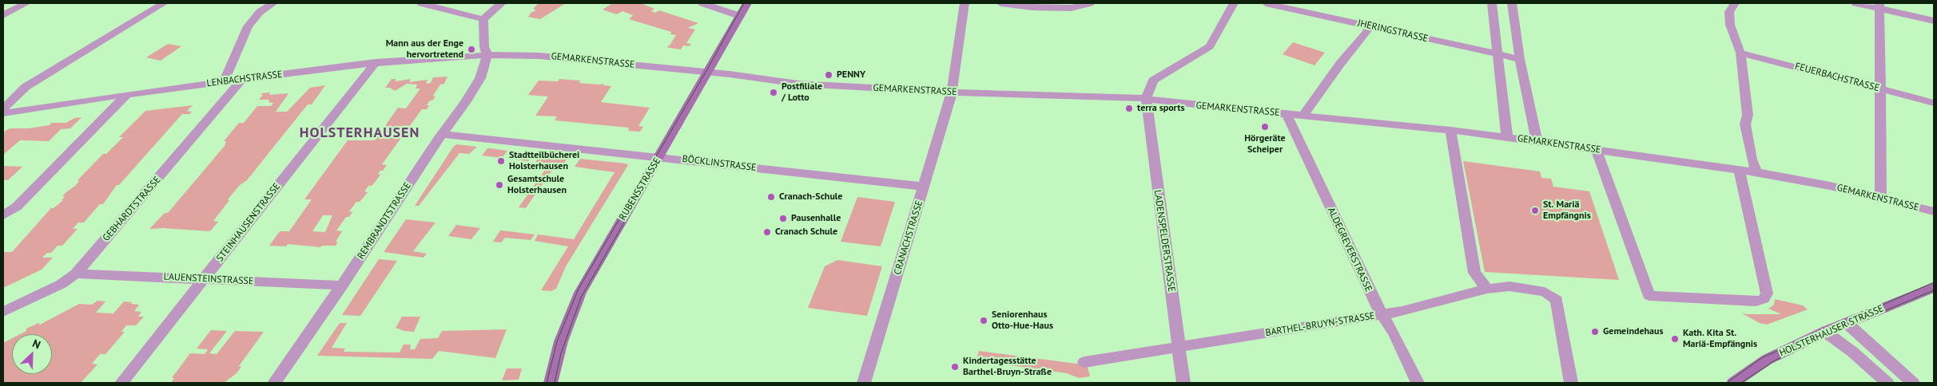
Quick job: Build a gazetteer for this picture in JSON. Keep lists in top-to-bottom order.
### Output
{
  "streets": {
    "main road": ["RUBENSSTRASSE", "HOLSTERHAUSER STRASSE"],
    "street": [
      "JHERINGSTRASSE",
      "GEMARKENSTRASSE",
      "FEUERBACHSTRASSE",
      "LENBACHSTRASSE",
      "BÖCKLINSTRASSE",
      "GEBHARDTSTRASSE",
      "REMBRANDTSTRASSE",
      "STEINHAUSENSTRASSE",
      "CRANACHSTRASSE",
      "LADENSPELDERSTRASSE",
      "ALDEGREVERSTRASSE",
      "LAUENSTEINSTRASSE",
      "BARTHEL-BRUYN-STRASSE"
    ]
  },
  "crossings": [
    ["GEMARKENSTRASSE", "LENBACHSTRASSE"],
    ["GEMARKENSTRASSE", "RUBENSSTRASSE"],
    ["GEMARKENSTRASSE", "REMBRANDTSTRASSE"],
    ["GEMARKENSTRASSE", "CRANACHSTRASSE"],
    ["GEMARKENSTRASSE", "LADENSPELDERSTRASSE"],
    ["GEMARKENSTRASSE", "ALDEGREVERSTRASSE"],
    ["LENBACHSTRASSE", "GEBHARDTSTRASSE"],
    ["LENBACHSTRASSE", "REMBRANDTSTRASSE"],
    ["LENBACHSTRASSE", "STEINHAUSENSTRASSE"],
    ["BÖCKLINSTRASSE", "RUBENSSTRASSE"],
    ["BÖCKLINSTRASSE", "REMBRANDTSTRASSE"],
    ["BÖCKLINSTRASSE", "CRANACHSTRASSE"],
    ["GEBHARDTSTRASSE", "LAUENSTEINSTRASSE"],
    ["REMBRANDTSTRASSE", "LAUENSTEINSTRASSE"],
    ["STEINHAUSENSTRASSE", "LAUENSTEINSTRASSE"],
    ["LADENSPELDERSTRASSE", "BARTHEL-BRUYN-STRASSE"],
    ["ALDEGREVERSTRASSE", "BARTHEL-BRUYN-STRASSE"]
  ],
  "districts": ["HOLSTERHAUSEN"],
  "places": [
    "Mann aus der Enge hervortretend",
    "PENNY",
    "Postfiliale / Lotto",
    "terra sports",
    "Hörgeräte Scheiper",
    "Stadtteilbücherei Holsterhausen",
    "Gesamtschule Holsterhausen",
    "Cranach-Schule",
    "St. Mariä Empfängnis",
    "Pausenhalle",
    "Cranach Schule",
    "Seniorenhaus Otto-Hue-Haus",
    "Gemeindehaus",
    "Kath. Kita St. Mariä-Empfängnis",
    "Kindertagesstätte Barthel-Bruyn-Straße"
  ],
  "north": "top right"
}
